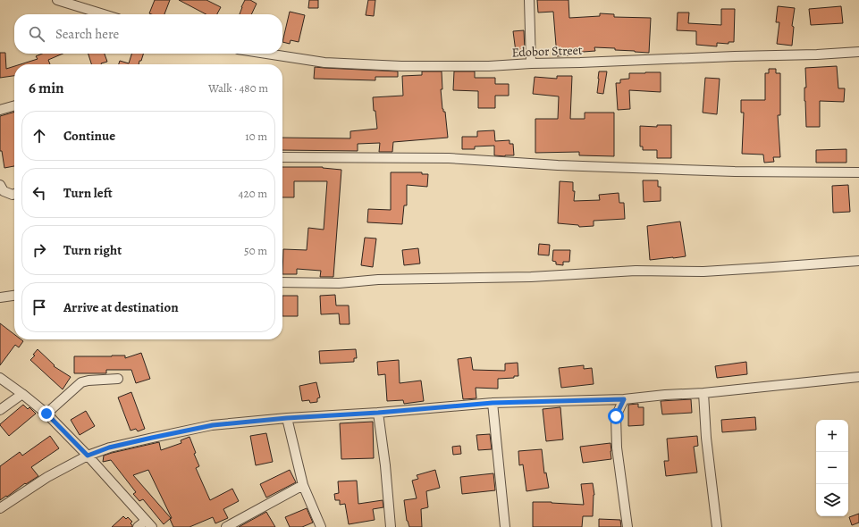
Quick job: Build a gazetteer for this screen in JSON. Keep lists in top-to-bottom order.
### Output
{
  "streets": {
    "street": ["Edobor Street"]
  },
  "page": {
    "search": "Search here",
    "heading": ["6 min", "Walk · 480 m"],
    "list": [
      ["Continue", "10 m"],
      ["Turn left", "420 m"],
      ["Turn right", "50 m"],
      "Arrive at destination"
    ],
    "map_buttons": ["+", "−"]
  }
}
